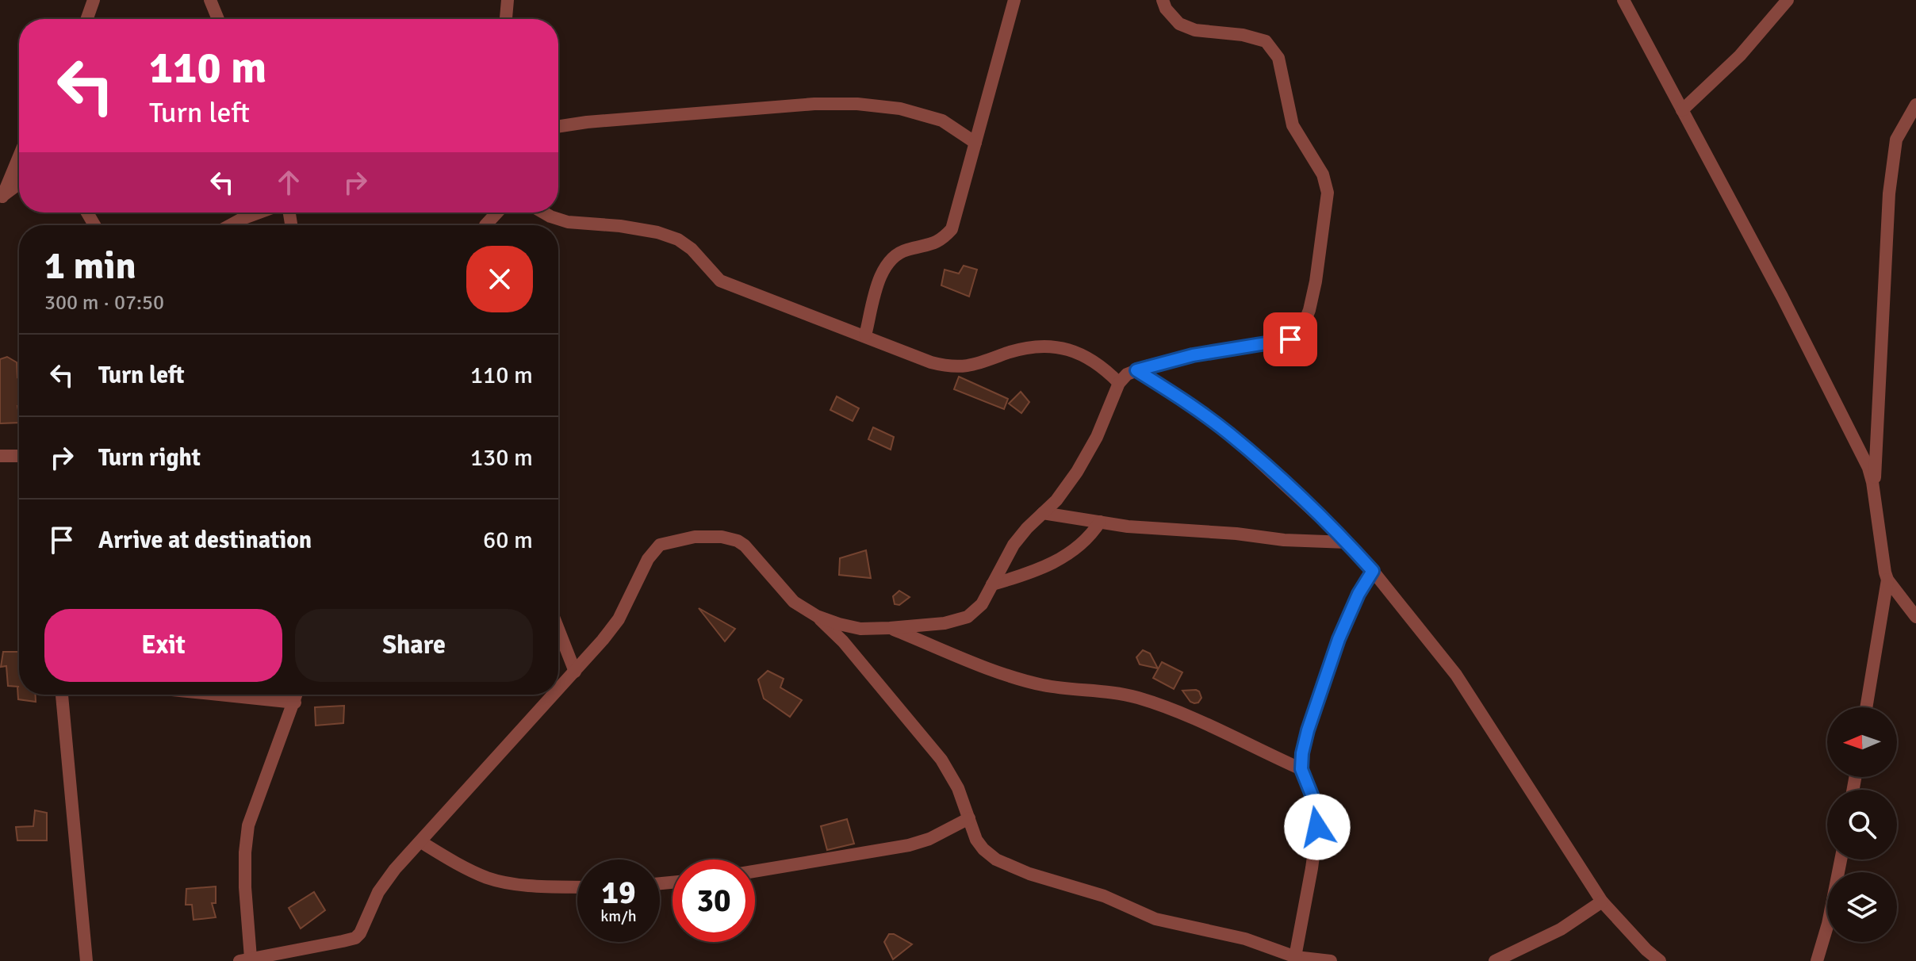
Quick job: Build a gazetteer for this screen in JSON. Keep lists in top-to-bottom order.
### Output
{
  "north": "left",
  "page": {
    "turn": ["110 m", "Turn left"],
    "heading": ["1 min", "300 m · 07:50"],
    "list": [
      {
        "name": "Turn left",
        "value": "110 m"
      },
      {
        "name": "Turn right",
        "value": "130 m"
      },
      {
        "name": "Arrive at destination",
        "value": "60 m"
      }
    ],
    "buttons": ["Exit", "Share"],
    "speed": "19 km/h",
    "limit": "30"
  }
}
